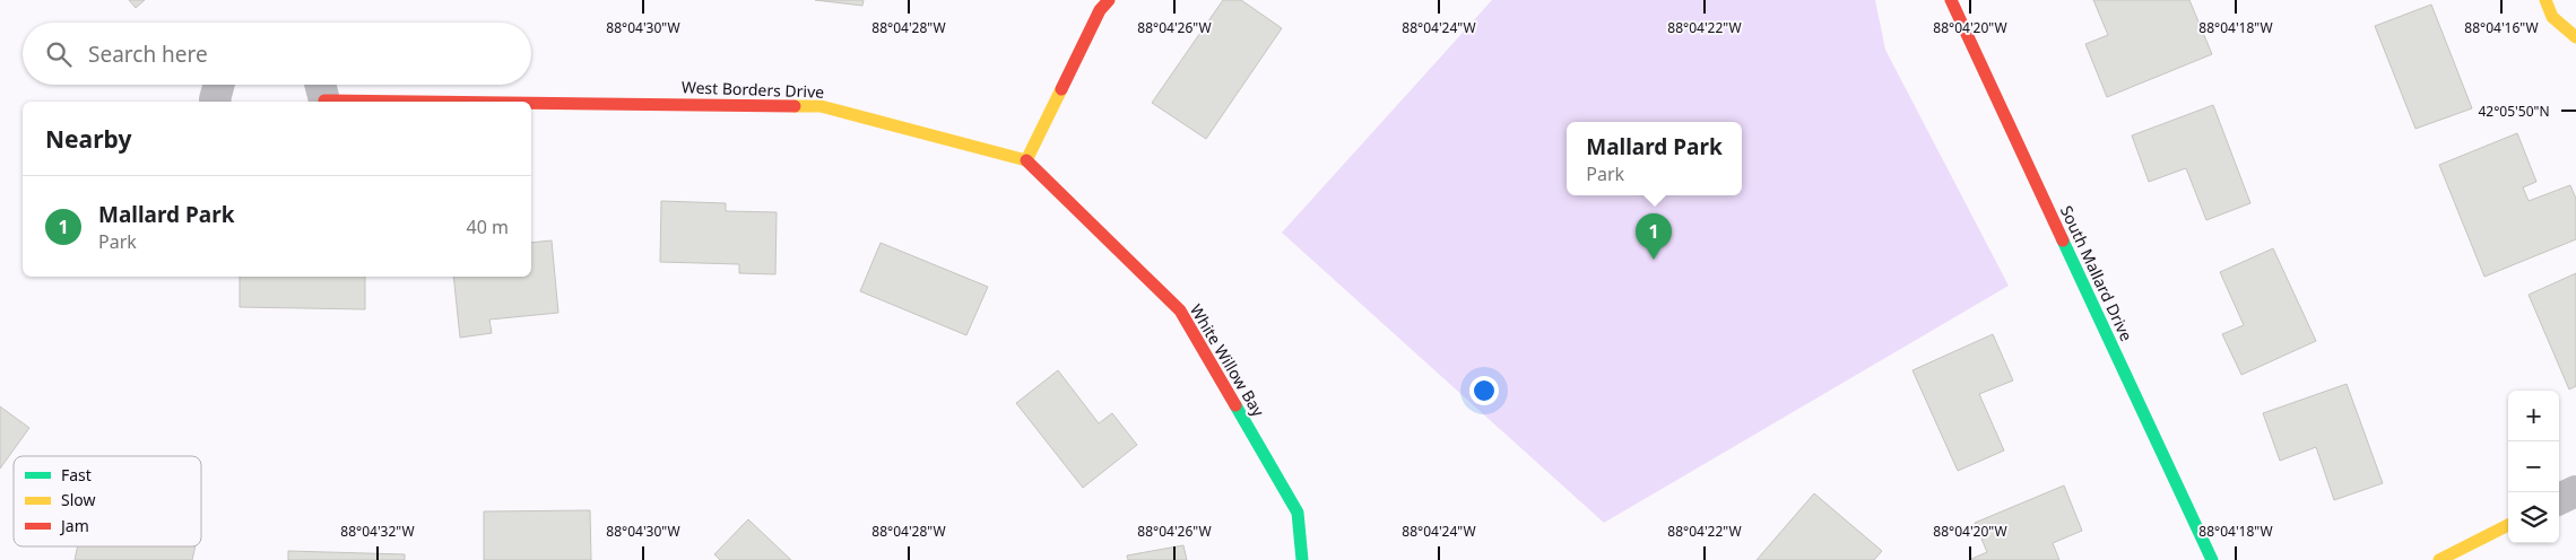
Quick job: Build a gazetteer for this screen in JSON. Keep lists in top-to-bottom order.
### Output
{
  "streets": {
    "street": ["West Borders Drive", "South Mallard Drive", "White Willow Bay"]
  },
  "crossings": [
    ["West Borders Drive", "White Willow Bay"]
  ],
  "legend": ["Fast", "Slow", "Jam"],
  "page": {
    "search": "Search here",
    "heading": "Nearby",
    "popup": ["Mallard Park", "Park"],
    "list": [
      {
        "mark": "1",
        "name": "Mallard Park",
        "note": "Park",
        "value": "40 m"
      }
    ],
    "pins": "1",
    "map_buttons": ["+", "−"]
  },
  "coordinates": [
    "88°04'30\"W",
    "88°04'28\"W",
    "88°04'26\"W",
    "88°04'24\"W",
    "88°04'22\"W",
    "88°04'20\"W",
    "88°04'18\"W",
    "88°04'16\"W",
    "42°05'50\"N",
    "88°04'32\"W"
  ]
}
